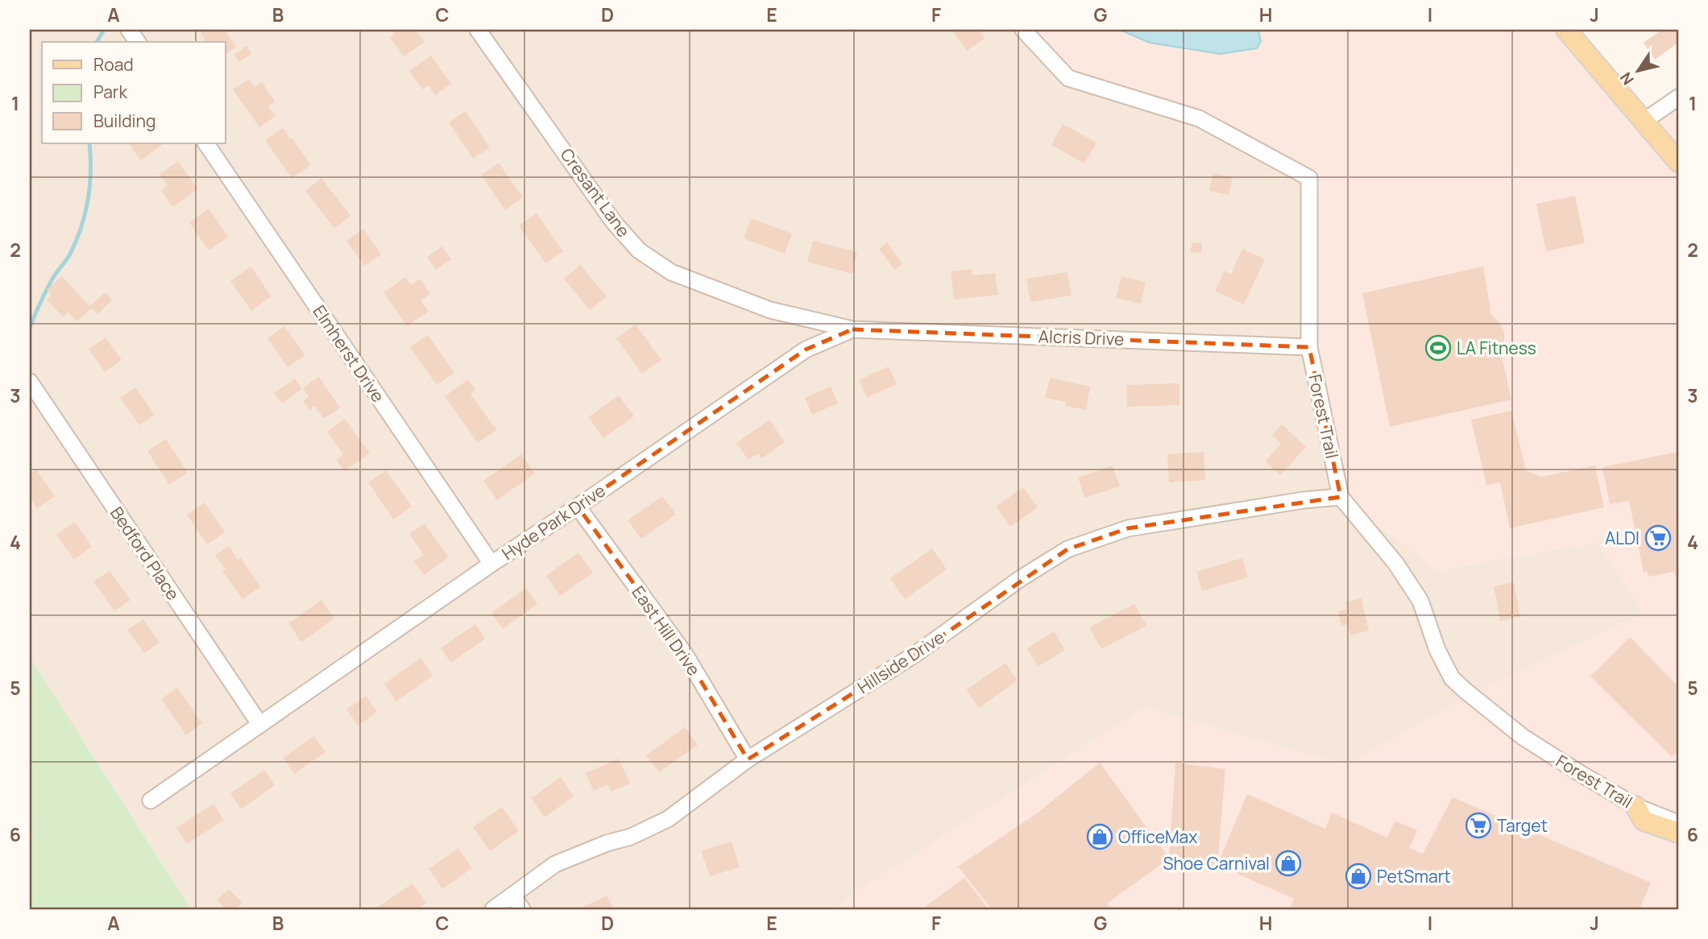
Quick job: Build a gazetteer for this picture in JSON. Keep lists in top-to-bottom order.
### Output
{
  "streets": {
    "street": [
      "Cresant Lane",
      "Alcris Drive",
      "Elmherst Drive",
      "Forest Trail",
      "Hyde Park Drive",
      "Bedford Place",
      "East Hill Drive",
      "Hillside Drive"
    ]
  },
  "crossings": [
    ["Cresant Lane", "Alcris Drive"],
    ["Cresant Lane", "Hyde Park Drive"],
    ["Alcris Drive", "Forest Trail"],
    ["Alcris Drive", "Hyde Park Drive"],
    ["Elmherst Drive", "Hyde Park Drive"],
    ["Forest Trail", "Hillside Drive"],
    ["Hyde Park Drive", "Bedford Place"],
    ["Hyde Park Drive", "East Hill Drive"],
    ["East Hill Drive", "Hillside Drive"]
  ],
  "places": {
    "sports": ["LA Fitness"],
    "supermarket": ["ALDI", "Target"],
    "shop": ["OfficeMax", "Shoe Carnival", "PetSmart"]
  },
  "legend": ["Road", "Park", "Building"],
  "north": "bottom left",
  "grid": {
    "columns": [
      "A",
      "B",
      "C",
      "D",
      "E",
      "F",
      "G",
      "H",
      "I",
      "J"
    ],
    "rows": [
      "1",
      "2",
      "3",
      "4",
      "5",
      "6"
    ]
  }
}
